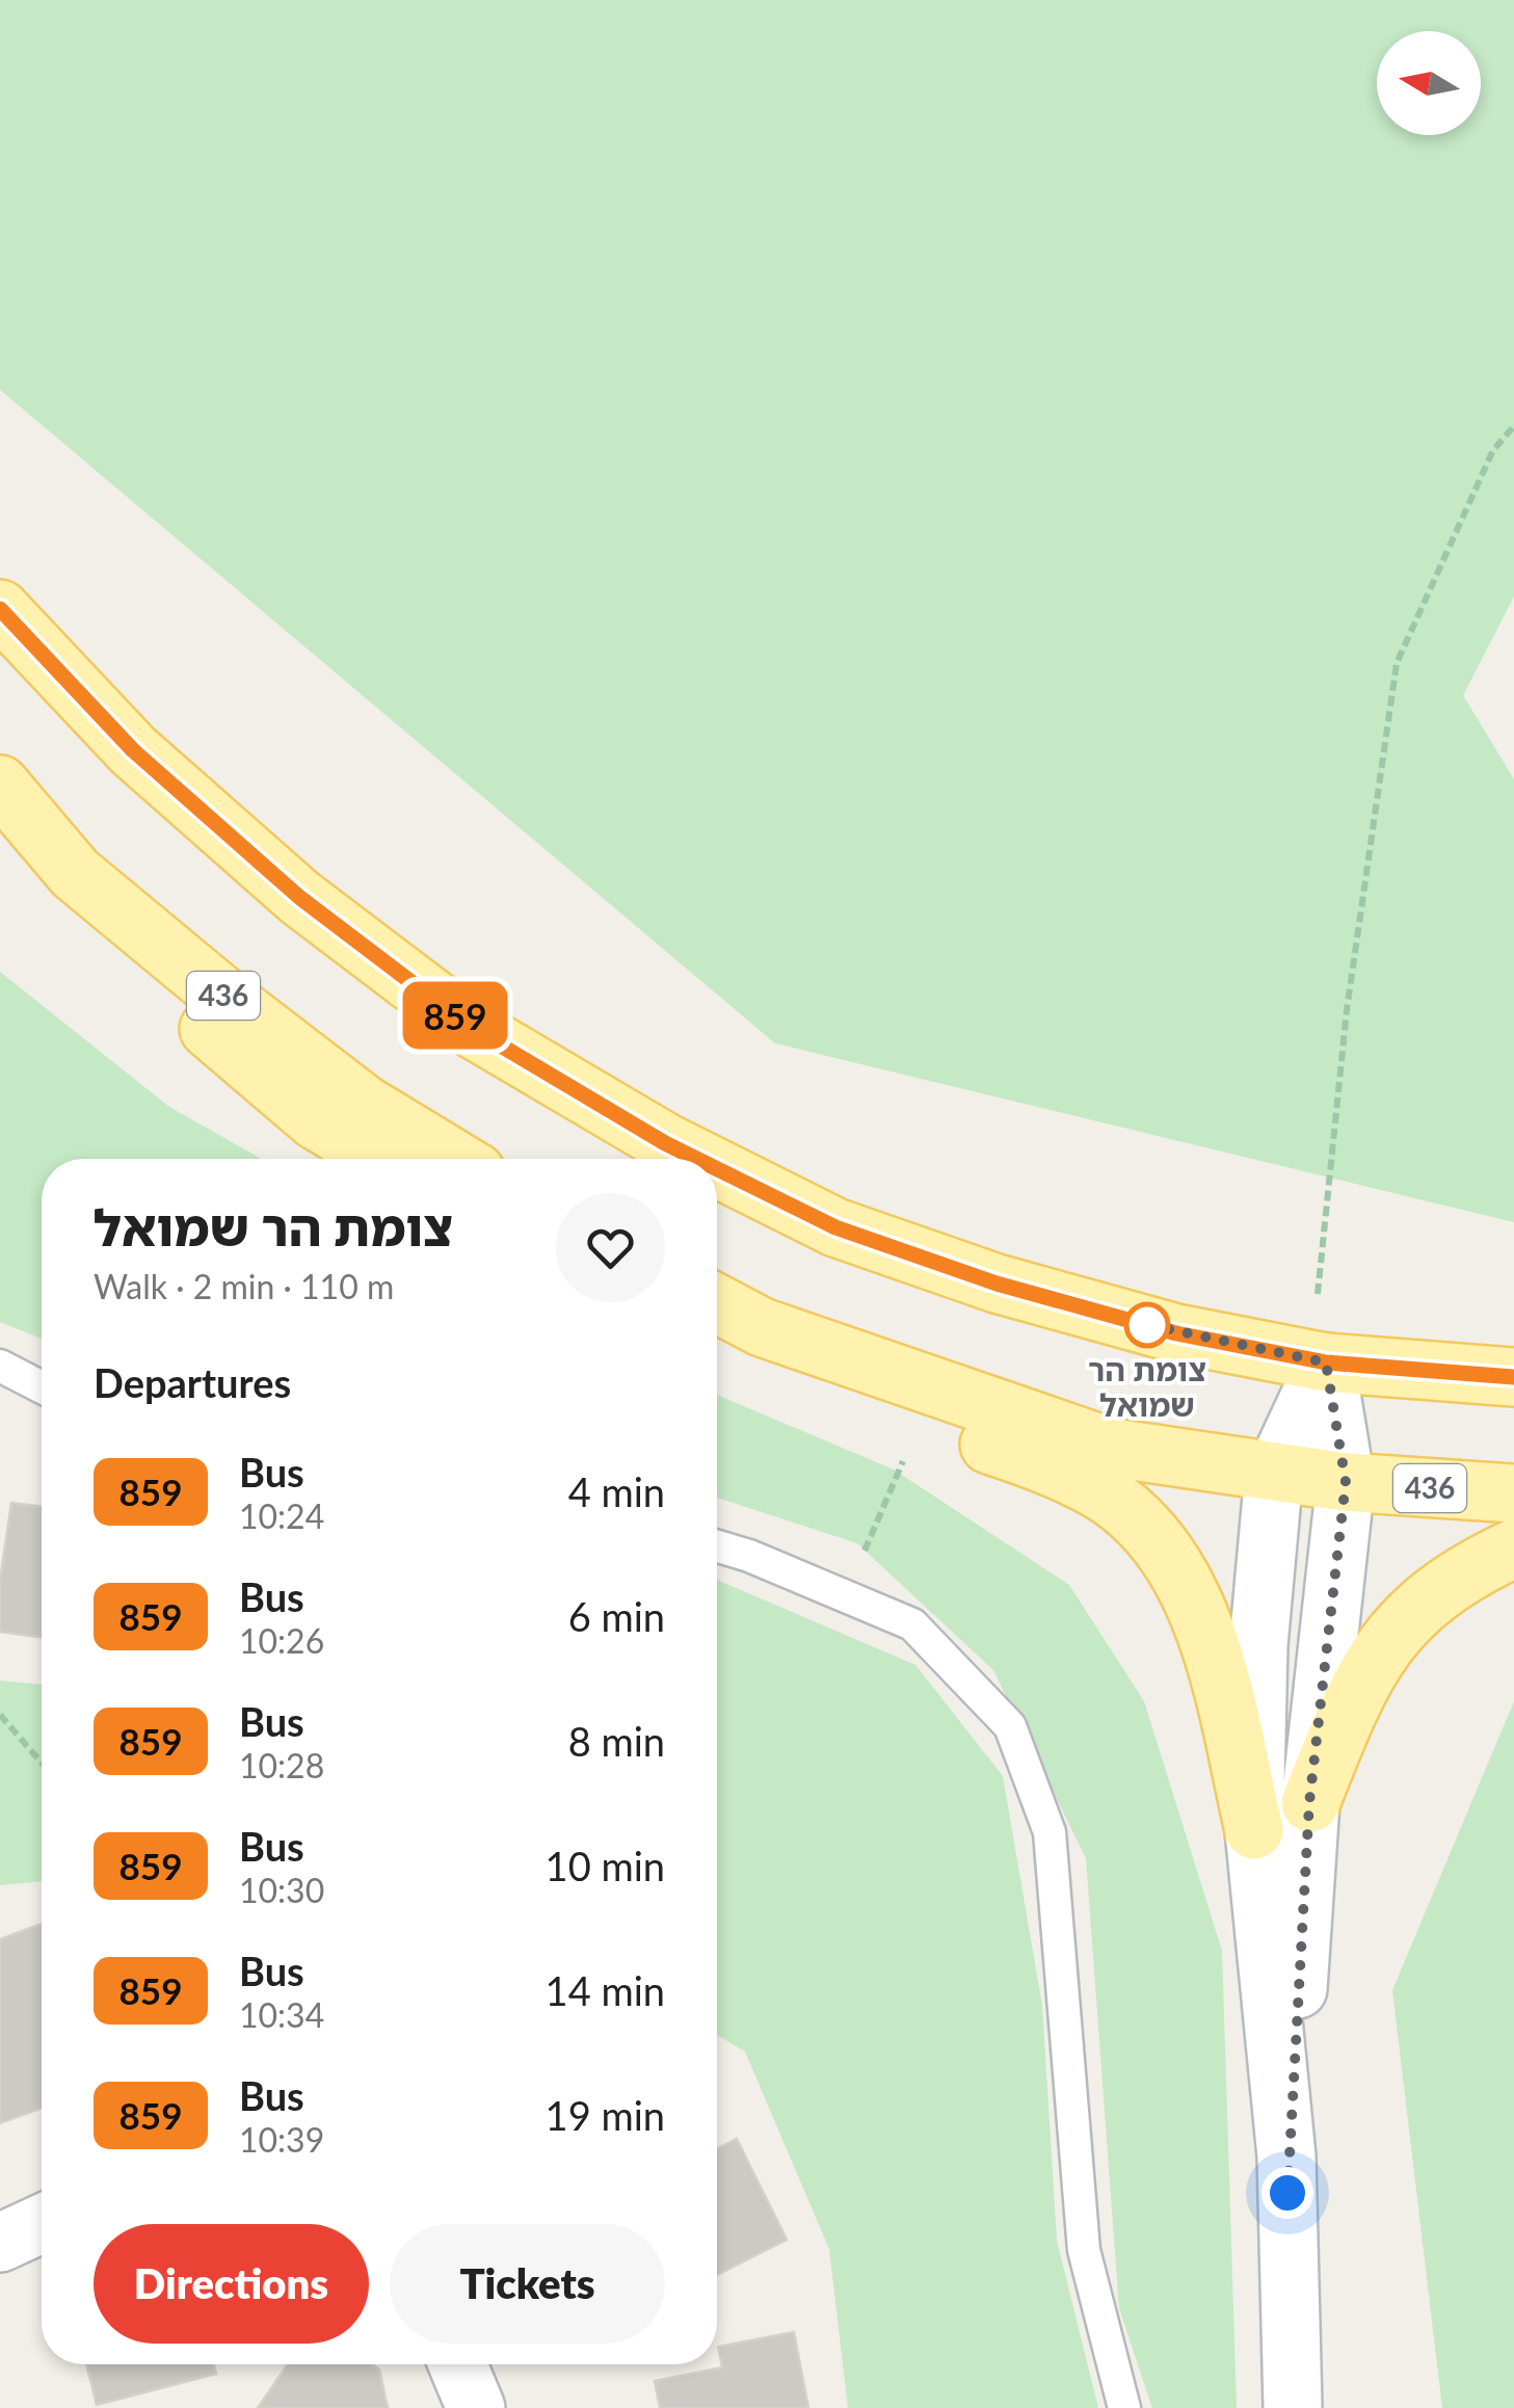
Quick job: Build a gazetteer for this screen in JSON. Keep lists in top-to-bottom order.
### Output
{
  "streets": {
    "main road": ["436"]
  },
  "places": ["צומת הר שמואל"],
  "lines": ["bus line 859"],
  "north": "left",
  "page": {
    "on_map": "859",
    "heading": [
      ["צומת הר שמואל", "Walk · 2 min · 110 m"],
      "Departures"
    ],
    "list": [
      {
        "mark": "859",
        "name": "Bus",
        "note": "10:24",
        "value": "4 min"
      },
      {
        "mark": "859",
        "name": "Bus",
        "note": "10:26",
        "value": "6 min"
      },
      {
        "mark": "859",
        "name": "Bus",
        "note": "10:28",
        "value": "8 min"
      },
      {
        "mark": "859",
        "name": "Bus",
        "note": "10:30",
        "value": "10 min"
      },
      {
        "mark": "859",
        "name": "Bus",
        "note": "10:34",
        "value": "14 min"
      },
      {
        "mark": "859",
        "name": "Bus",
        "note": "10:39",
        "value": "19 min"
      }
    ],
    "buttons": ["Directions", "Tickets"]
  }
}
